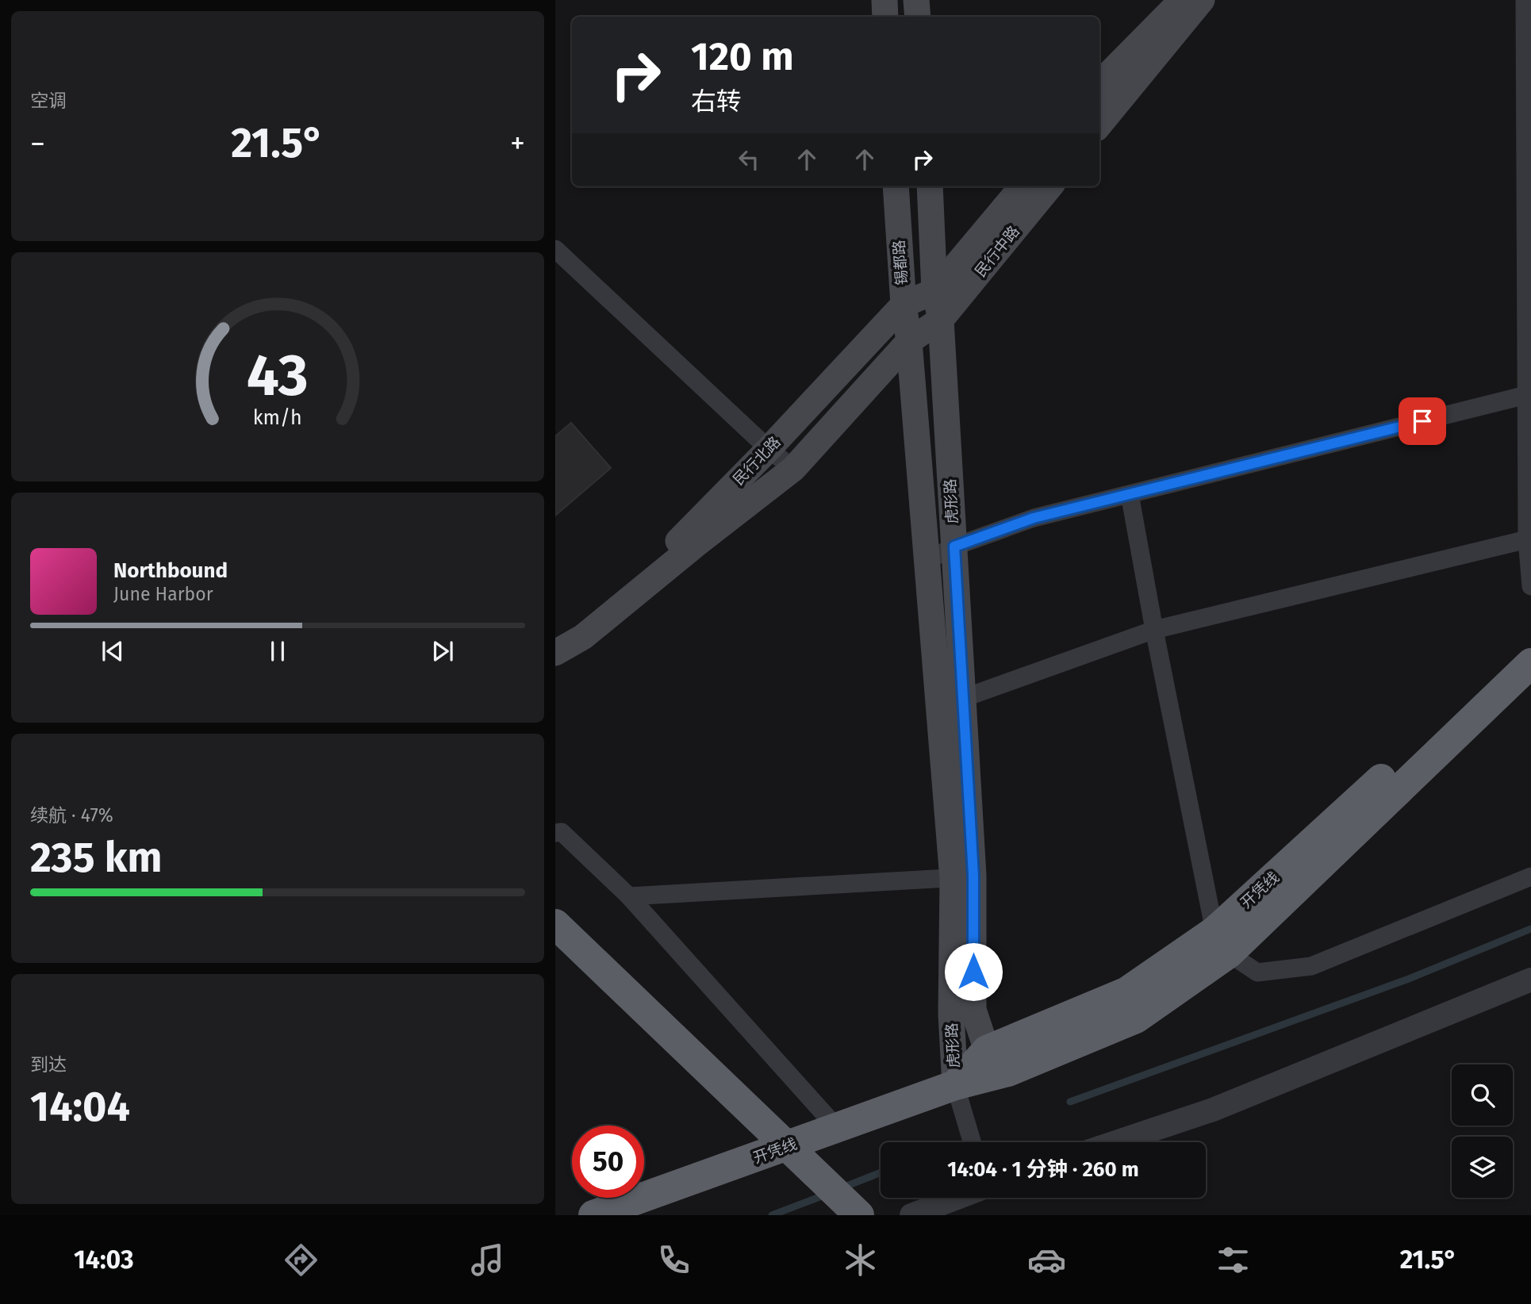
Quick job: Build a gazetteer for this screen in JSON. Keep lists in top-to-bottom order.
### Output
{
  "streets": {
    "highway": ["开凭线"],
    "main road": [
      "民行中路",
      "锡都路",
      "民行北路",
      "虎形路"
    ]
  },
  "crossings": [
    ["民行中路", "民行北路"],
    ["民行中路", "虎形路"],
    ["锡都路", "民行北路"],
    ["锡都路", "虎形路"],
    ["民行北路", "虎形路"],
    ["虎形路", "开凭线"]
  ],
  "page": {
    "tile": [
      "空调",
      ["续航 · 47%", "235 km"],
      ["到达", "14:04"]
    ],
    "turn": ["120 m", "右转"],
    "heat": ["−", "21.5°", "+"],
    "song": ["Northbound", "June Harbor"],
    "limit": "50",
    "trip": "14:04 · 1 分钟 · 260 m",
    "tabs": ["14:03", "21.5°"],
    "gauge": ["43", "km/h"]
  }
}
